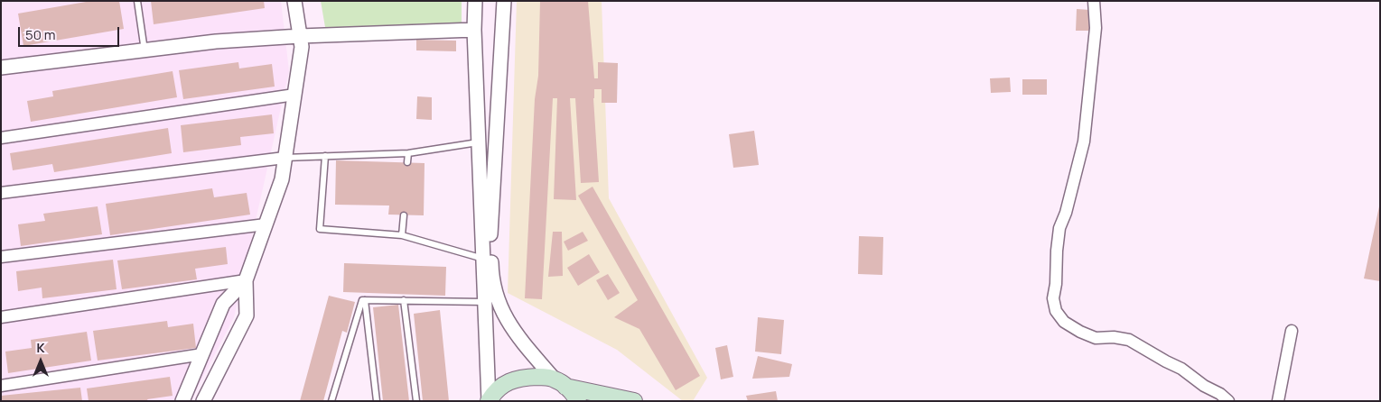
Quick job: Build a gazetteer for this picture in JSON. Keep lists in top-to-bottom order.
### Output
{
  "scale_bar": "50 m",
  "north": "top"
}
